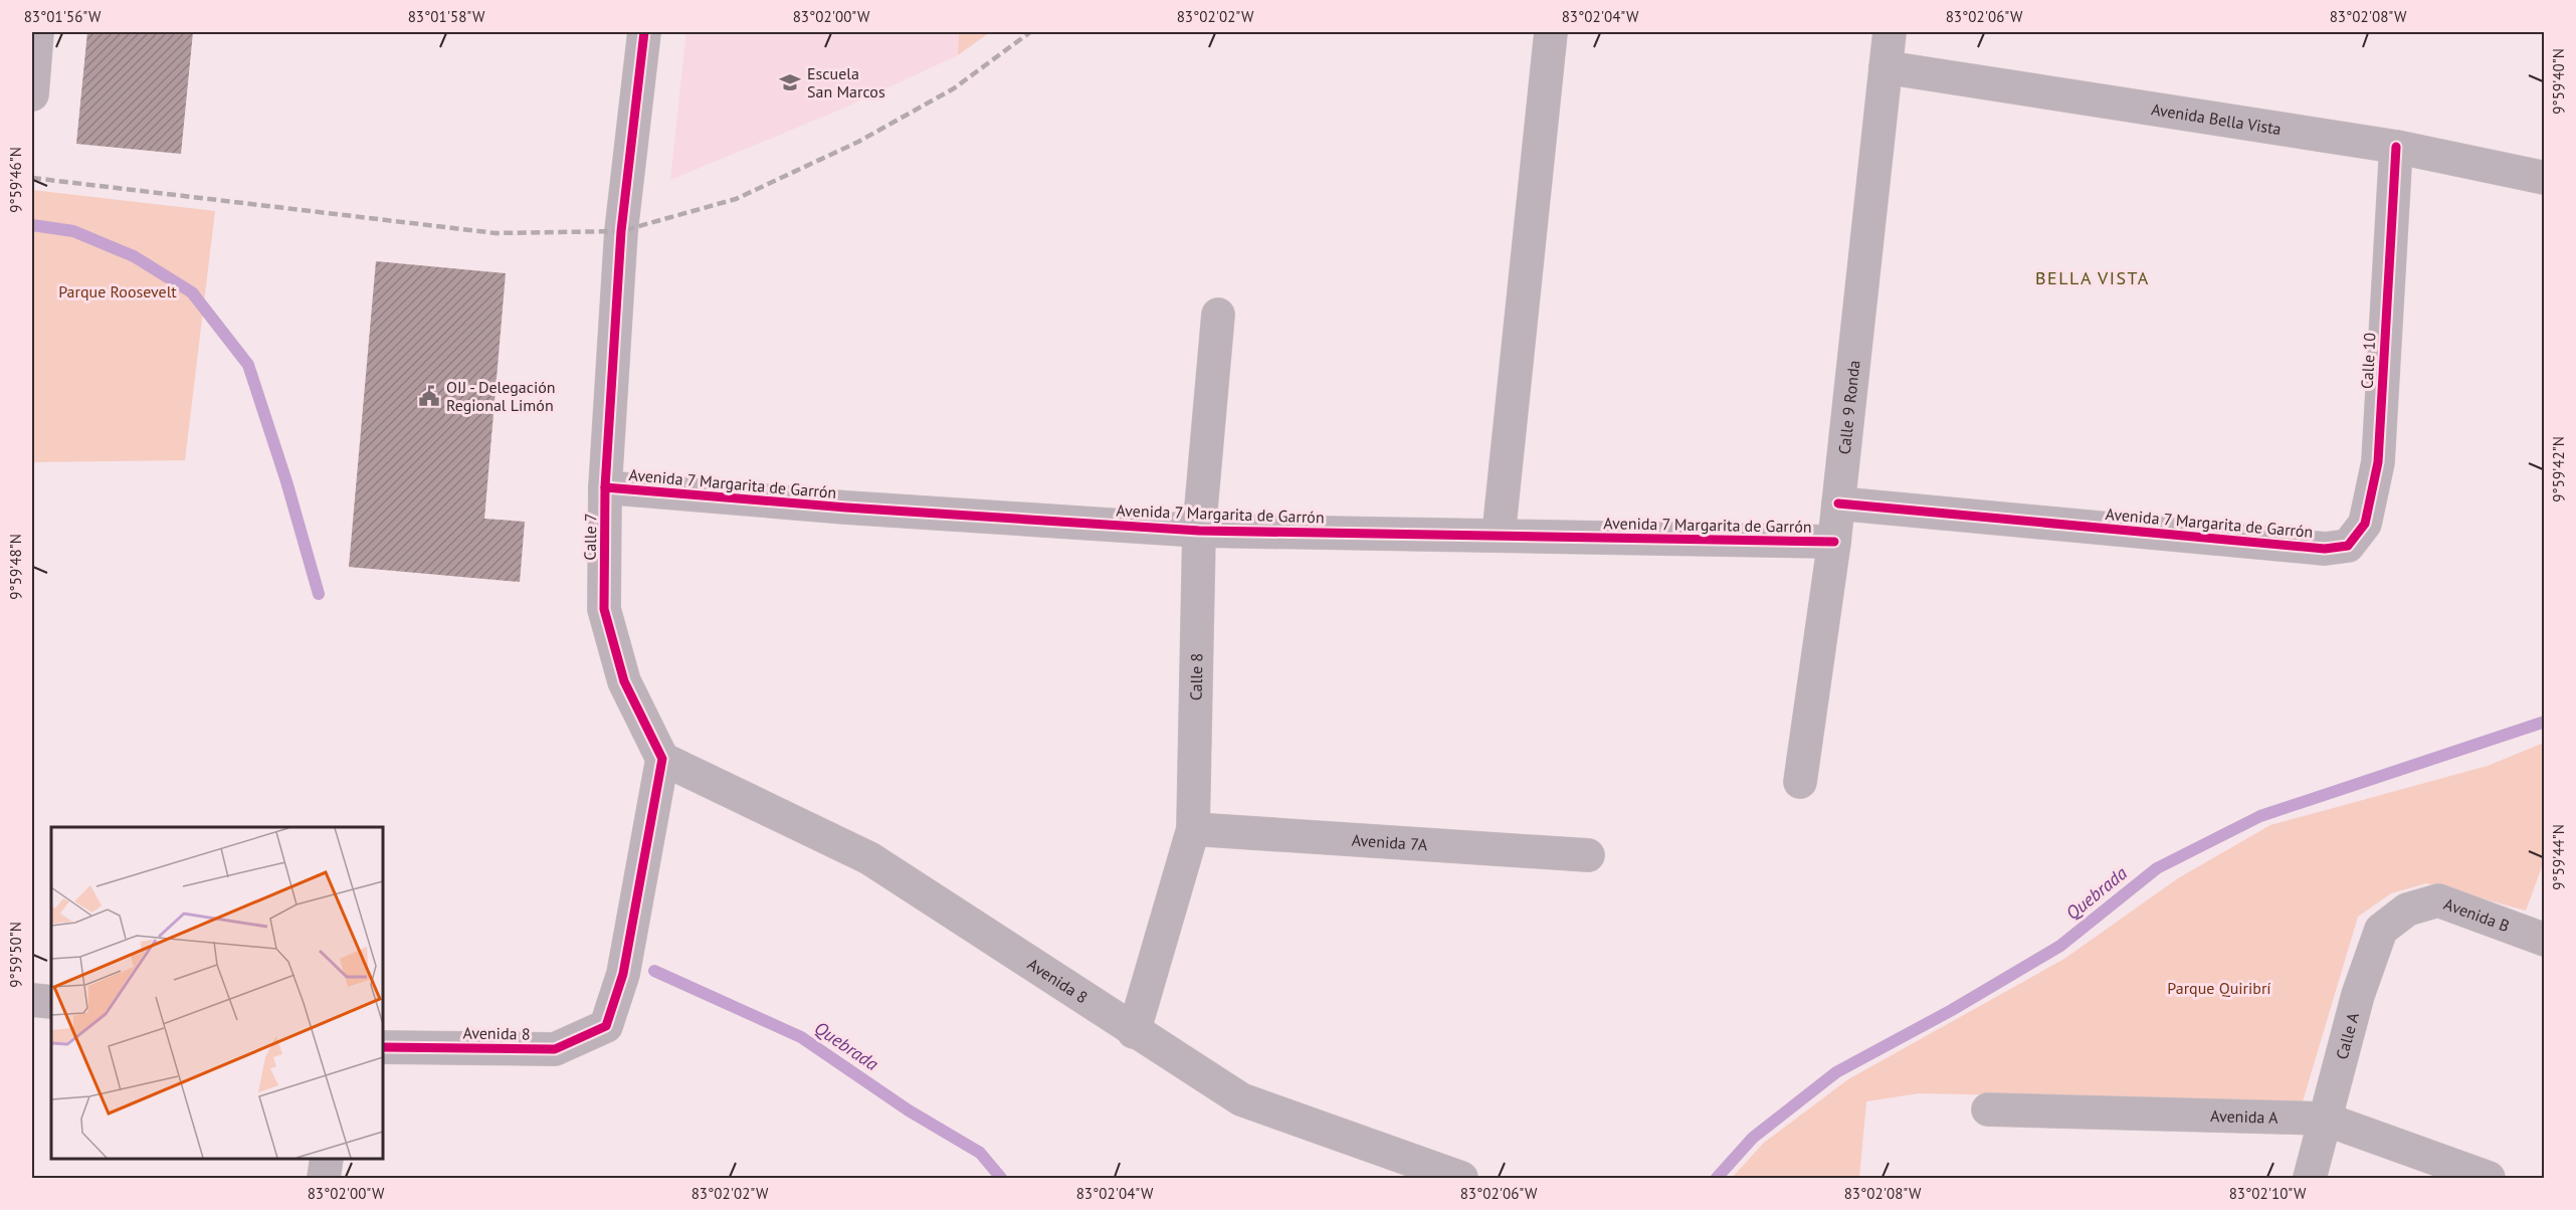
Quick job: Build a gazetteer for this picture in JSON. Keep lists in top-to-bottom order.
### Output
{
  "streets": {
    "street": [
      "Avenida Bella Vista",
      "Calle 10",
      "Calle 9 Ronda",
      "Avenida 7 Margarita de Garrón",
      "Calle 7",
      "Calle 8",
      "Avenida 7A",
      "Avenida B",
      "Avenida 8",
      "Calle A",
      "Avenida A"
    ]
  },
  "crossings": [
    ["Avenida Bella Vista", "Calle 10"],
    ["Avenida Bella Vista", "Calle 9 Ronda"],
    ["Calle 10", "Avenida 7 Margarita de Garrón"],
    ["Calle 9 Ronda", "Avenida 7 Margarita de Garrón"],
    ["Avenida 7 Margarita de Garrón", "Calle 7"],
    ["Avenida 7 Margarita de Garrón", "Calle 8"],
    ["Calle 7", "Avenida 8"],
    ["Calle 8", "Avenida 7A"],
    ["Calle 8", "Avenida 8"],
    ["Avenida B", "Calle A"],
    ["Calle A", "Avenida A"]
  ],
  "districts": ["BELLA VISTA"],
  "water": ["Quebrada"],
  "parks": ["Parque Roosevelt", "Parque Quiribrí"],
  "places": {
    "school or university": ["Escuela San Marcos"],
    "public building": ["OIJ - Delegación Regional Limón"]
  },
  "coordinates": [
    "83°01'56\"W",
    "83°01'58\"W",
    "83°02'00\"W",
    "83°02'02\"W",
    "83°02'04\"W",
    "83°02'06\"W",
    "83°02'08\"W",
    "9°59'40\"N",
    "9°59'46\"N",
    "9°59'42\"N",
    "9°59'48\"N",
    "9°59'44\"N",
    "9°59'50\"N",
    "83°02'10\"W"
  ]
}
